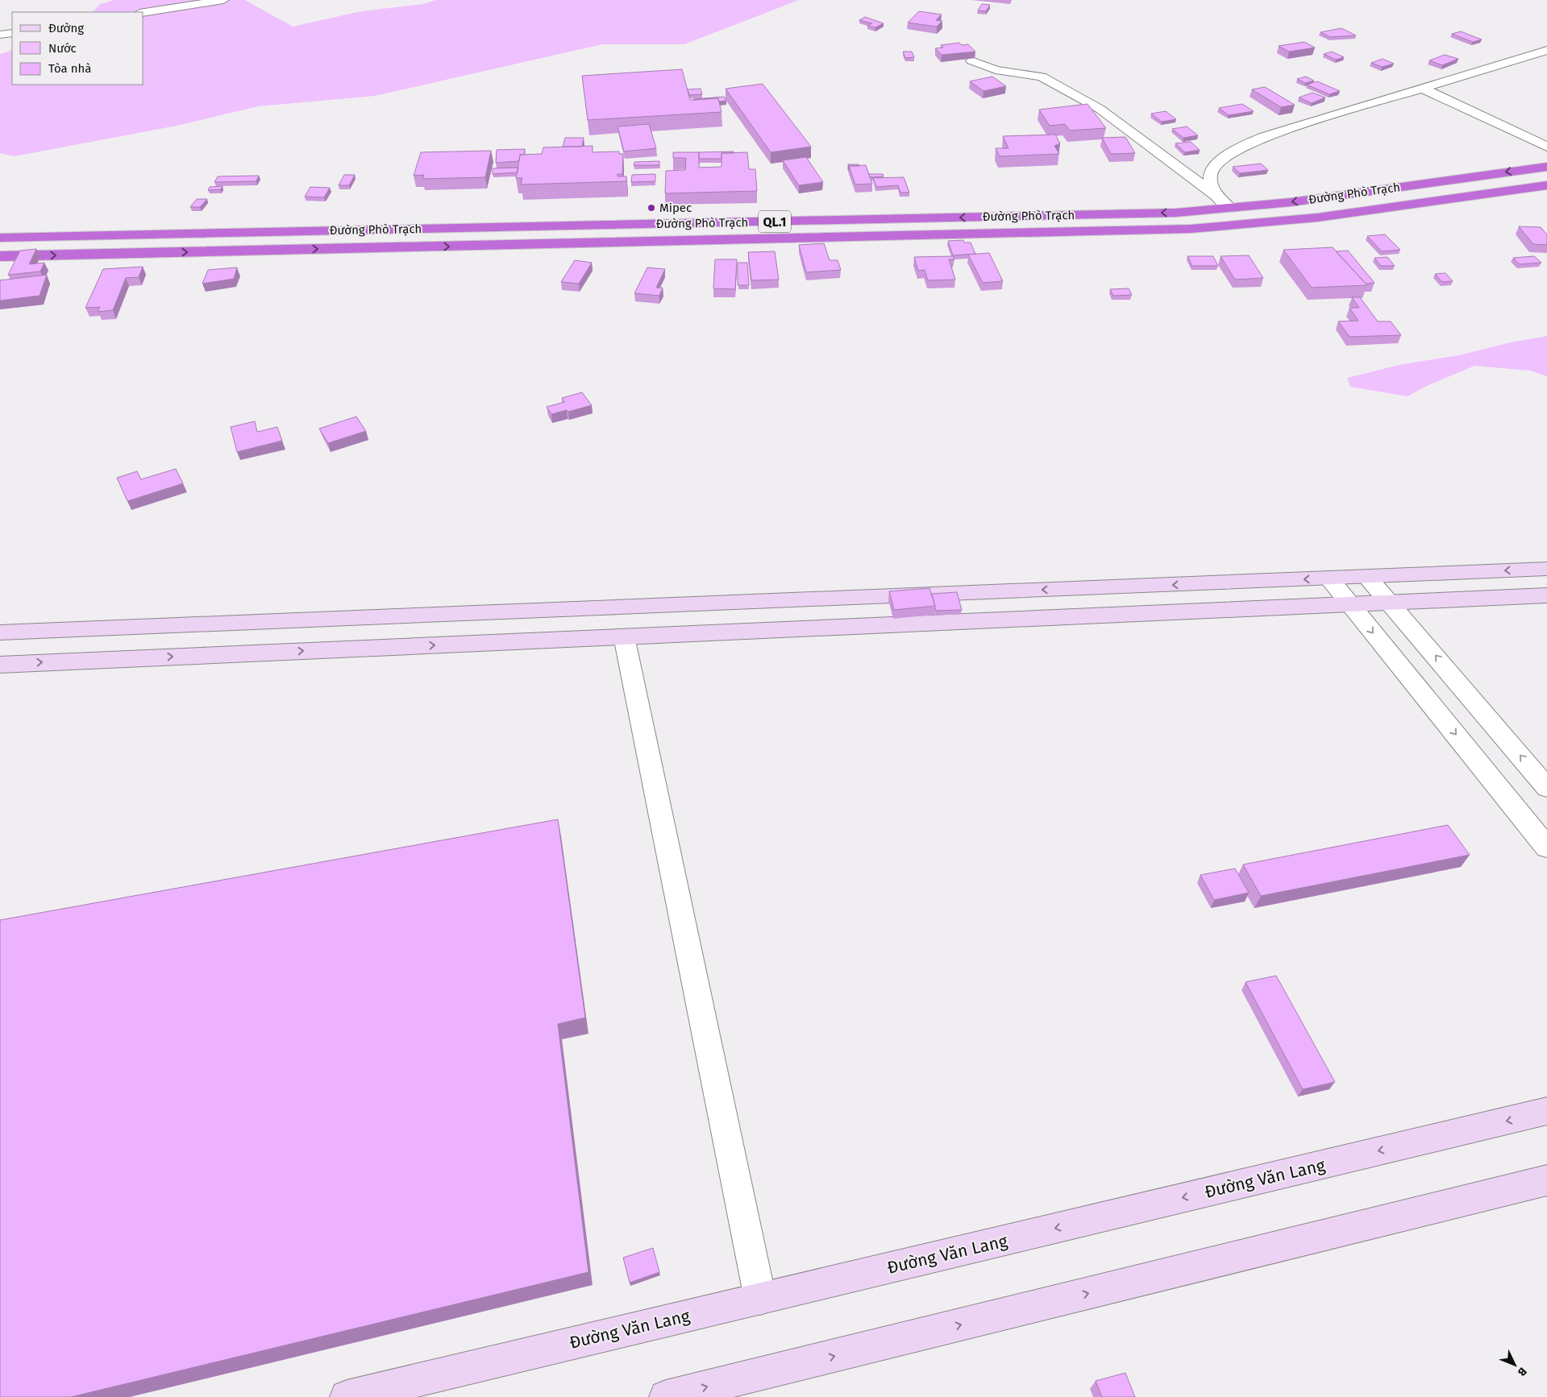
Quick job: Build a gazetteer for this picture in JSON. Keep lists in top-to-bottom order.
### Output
{
  "streets": {
    "highway": ["Đường Phò Trạch", "QL.1"],
    "street": ["Đường Văn Lang"]
  },
  "places": ["Mipec"],
  "legend": ["Đường", "Nước", "Tòa nhà"],
  "north": "bottom right"
}
